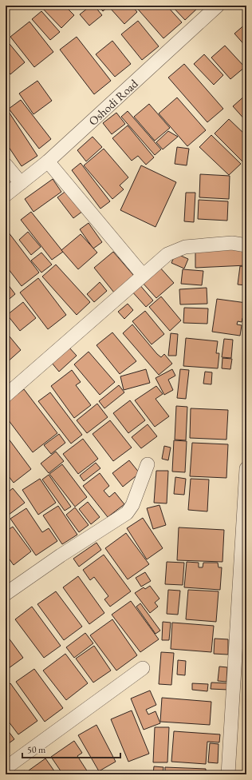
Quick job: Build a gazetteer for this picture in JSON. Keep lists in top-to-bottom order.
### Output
{
  "streets": {
    "street": ["Oshodi Road"]
  },
  "scale_bar": "50 m"
}
